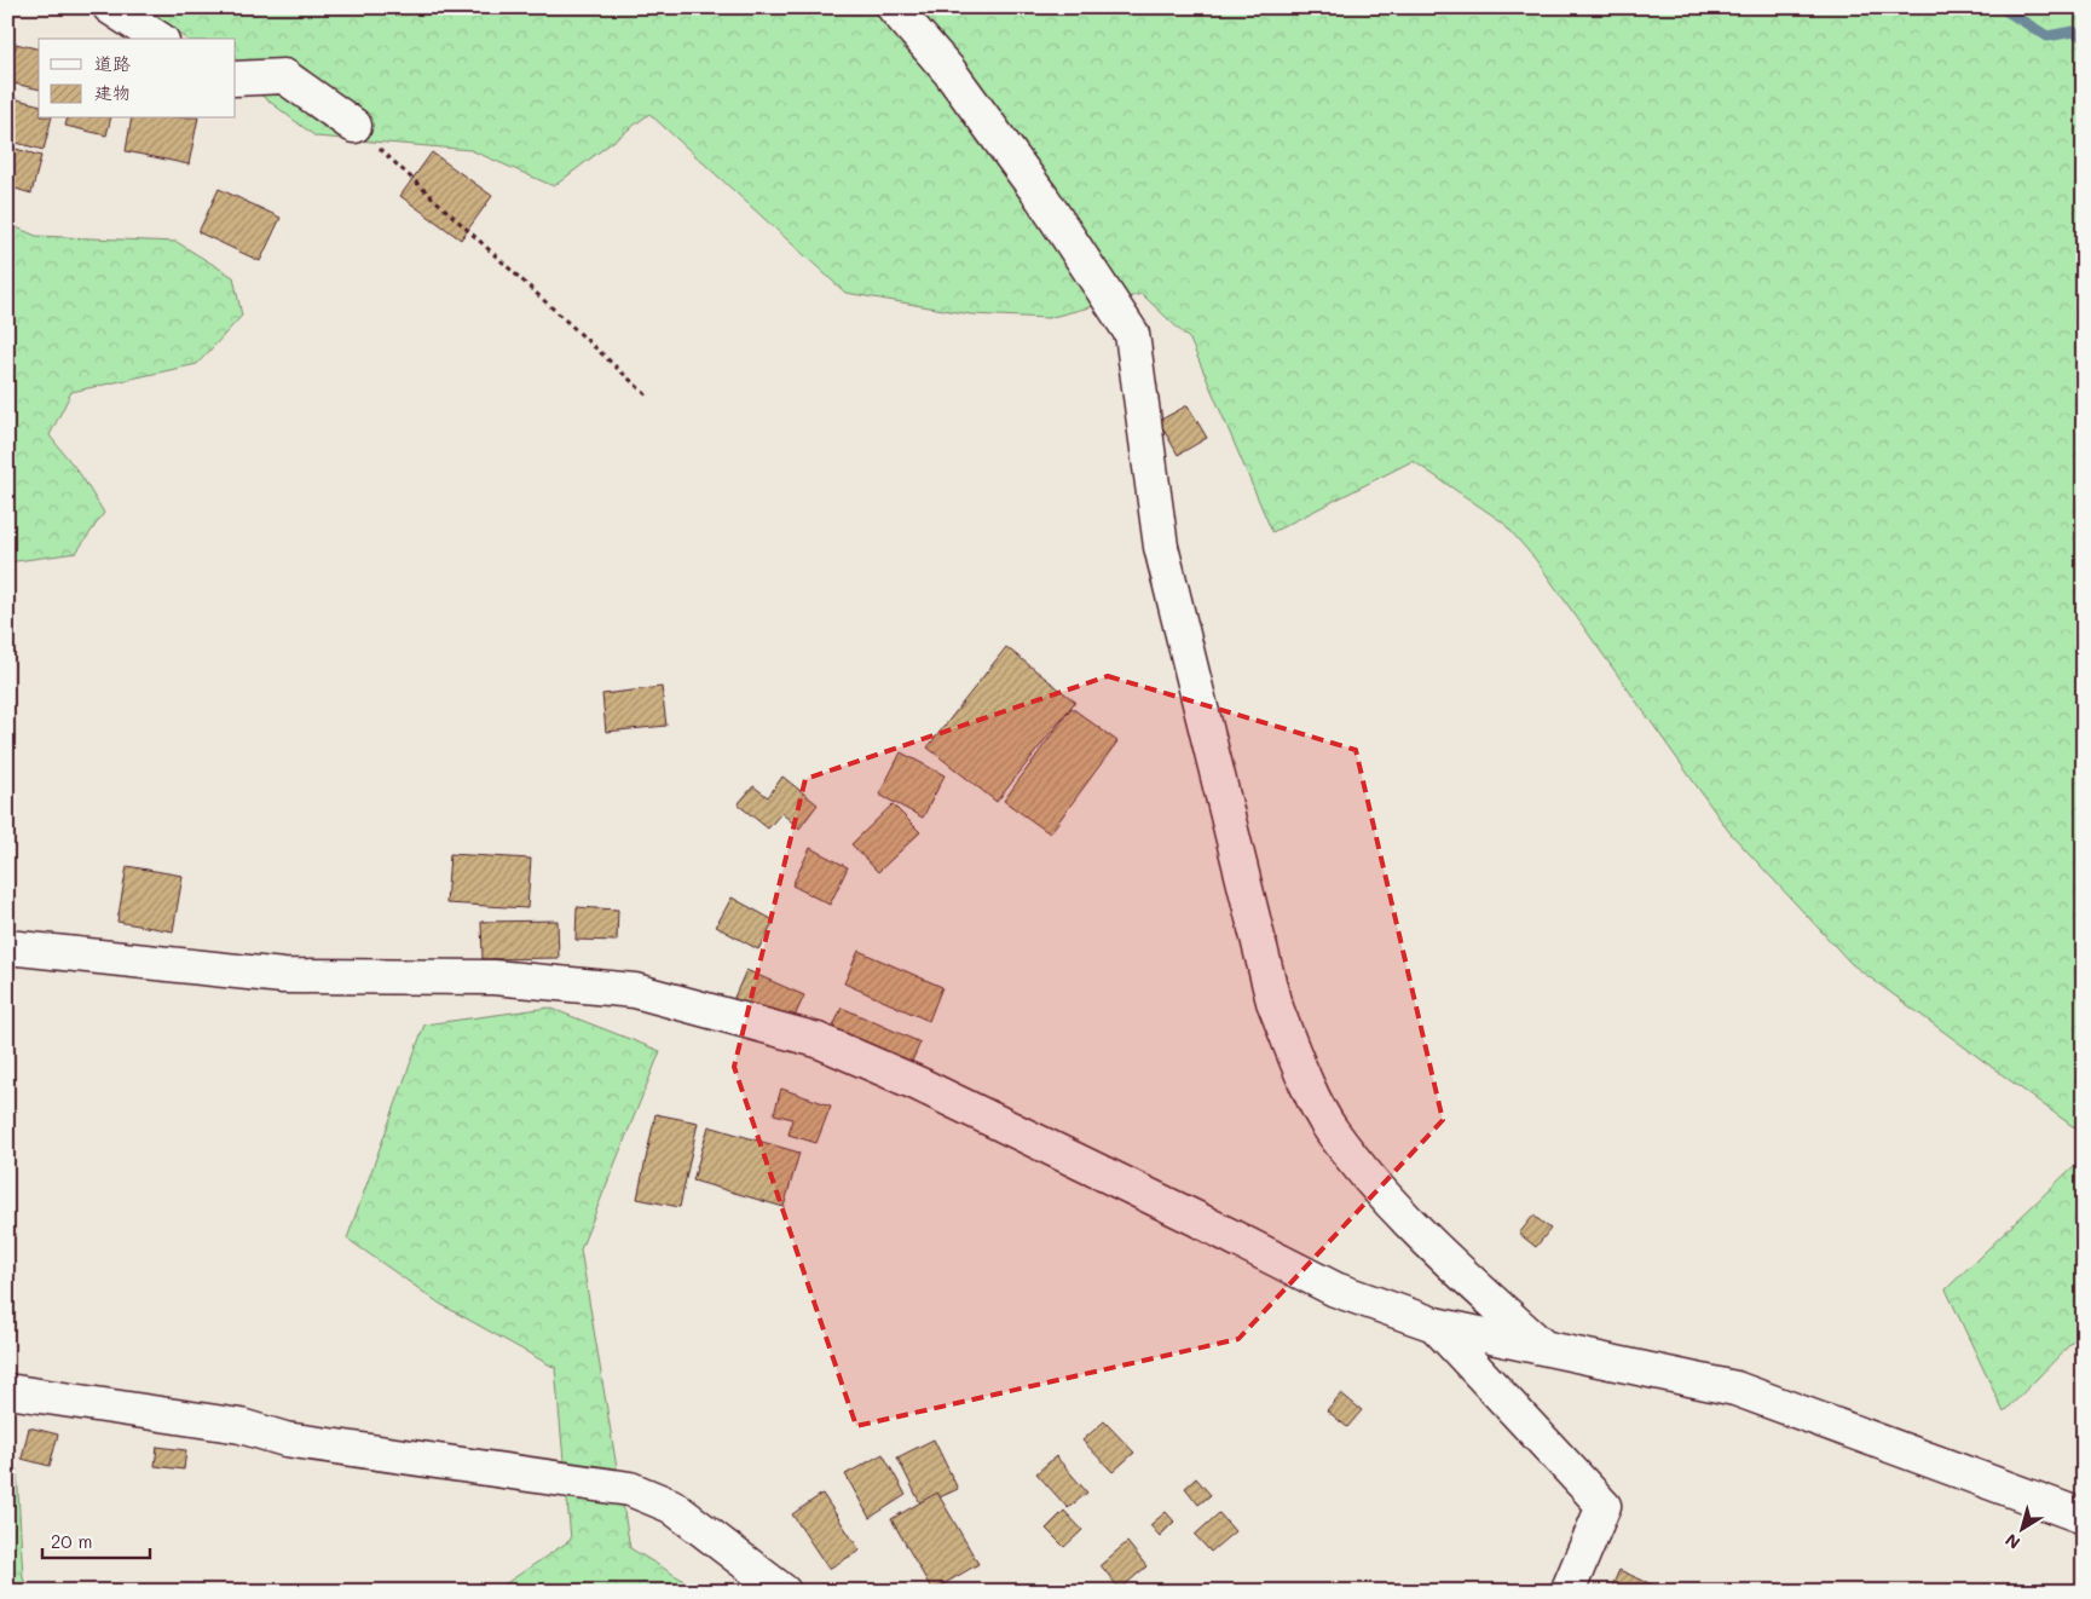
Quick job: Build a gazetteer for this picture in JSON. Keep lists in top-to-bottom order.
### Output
{
  "legend": ["道路", "建物"],
  "scale_bar": "20 m",
  "north": "bottom left"
}
